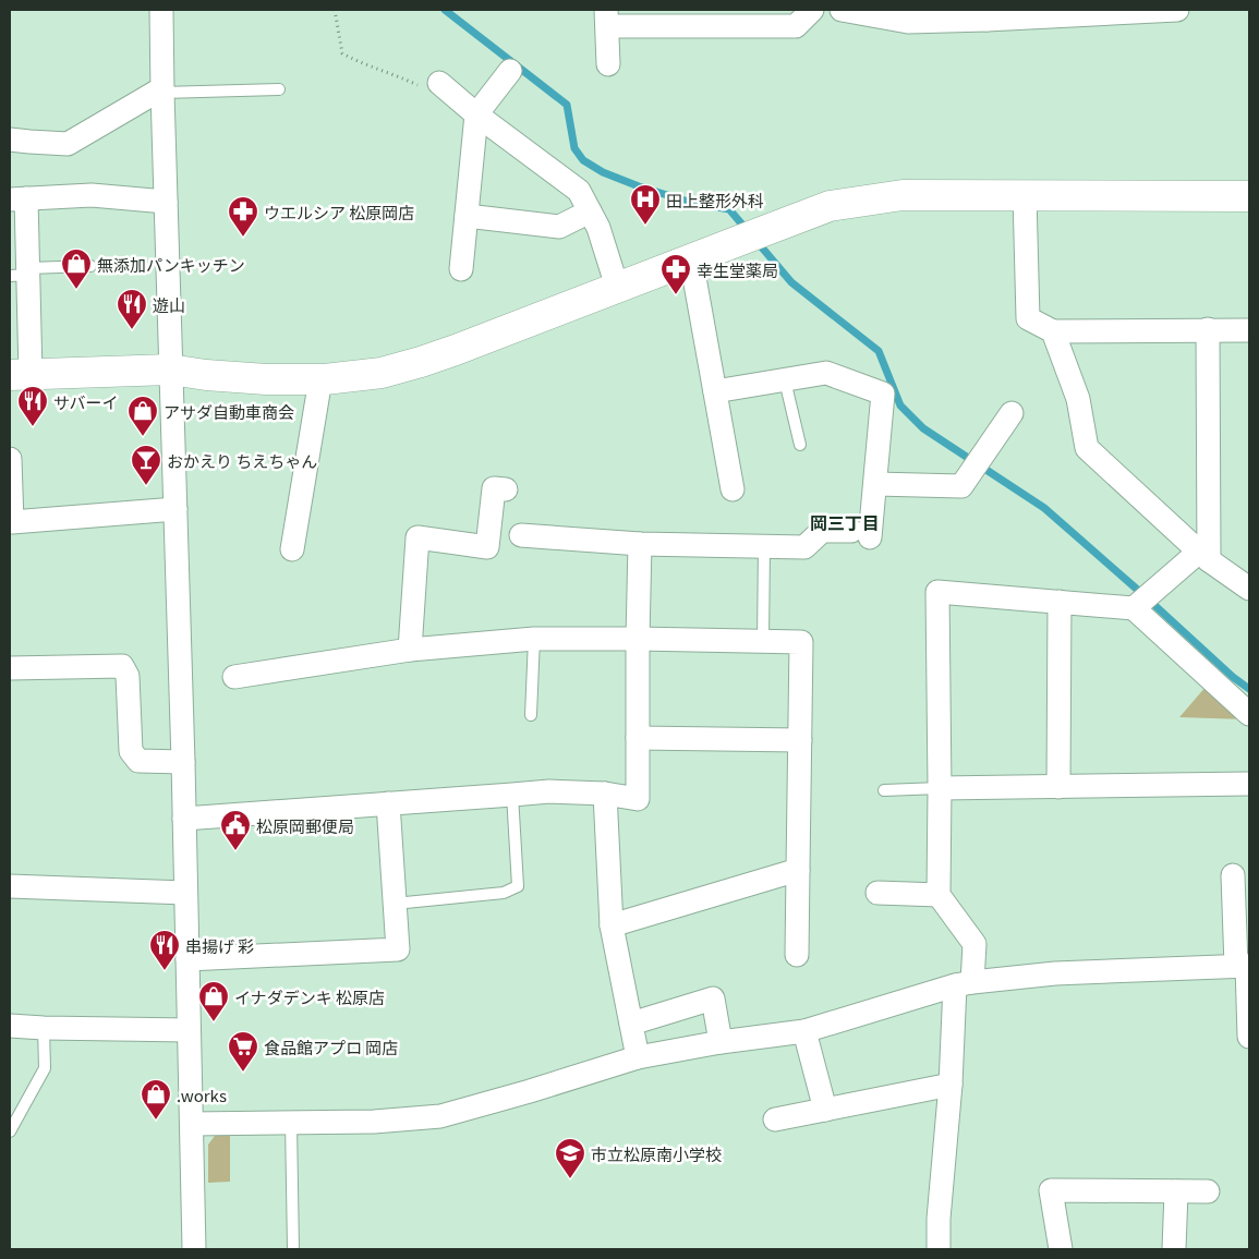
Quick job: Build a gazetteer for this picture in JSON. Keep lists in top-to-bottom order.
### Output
{
  "districts": ["岡三丁目"],
  "places": {
    "hospital": ["田上整形外科"],
    "pharmacy": ["ウエルシア 松原岡店", "幸生堂薬局"],
    "shop": [
      "無添加パンキッチン",
      "アサダ自動車商会",
      "イナダデンキ 松原店",
      ".works"
    ],
    "restaurant": ["遊山", "サバーイ", "串揚げ 彩"],
    "bar": ["おかえり ちえちゃん"],
    "public building": ["松原岡郵便局"],
    "supermarket": ["食品館アプロ 岡店"],
    "school or university": ["市立松原南小学校"]
  }
}
